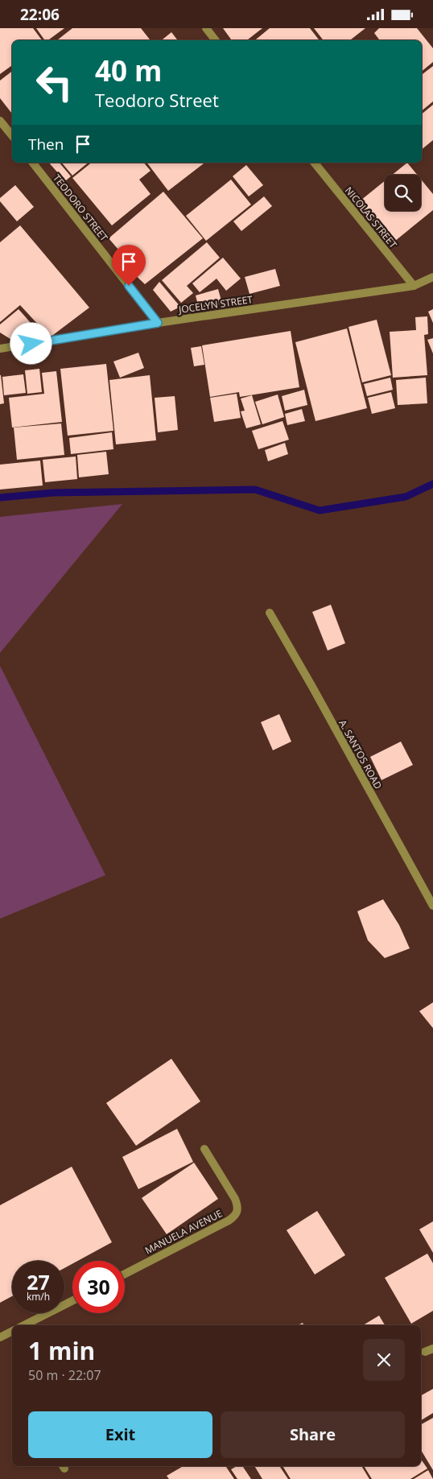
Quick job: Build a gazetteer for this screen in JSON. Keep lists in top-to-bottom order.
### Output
{
  "streets": {
    "street": [
      "TEODORO STREET",
      "NICOLAS STREET",
      "JOCELYN STREET",
      "A. SANTOS ROAD",
      "MANUELA AVENUE"
    ]
  },
  "crossings": [
    ["TEODORO STREET", "JOCELYN STREET"],
    ["NICOLAS STREET", "JOCELYN STREET"]
  ],
  "page": {
    "status": "22:06",
    "turn": ["40 m", "Teodoro Street"],
    "then": "Then",
    "speed": "27 km/h",
    "limit": "30",
    "heading": ["1 min", "50 m · 22:07"],
    "buttons": ["Exit", "Share"]
  }
}
